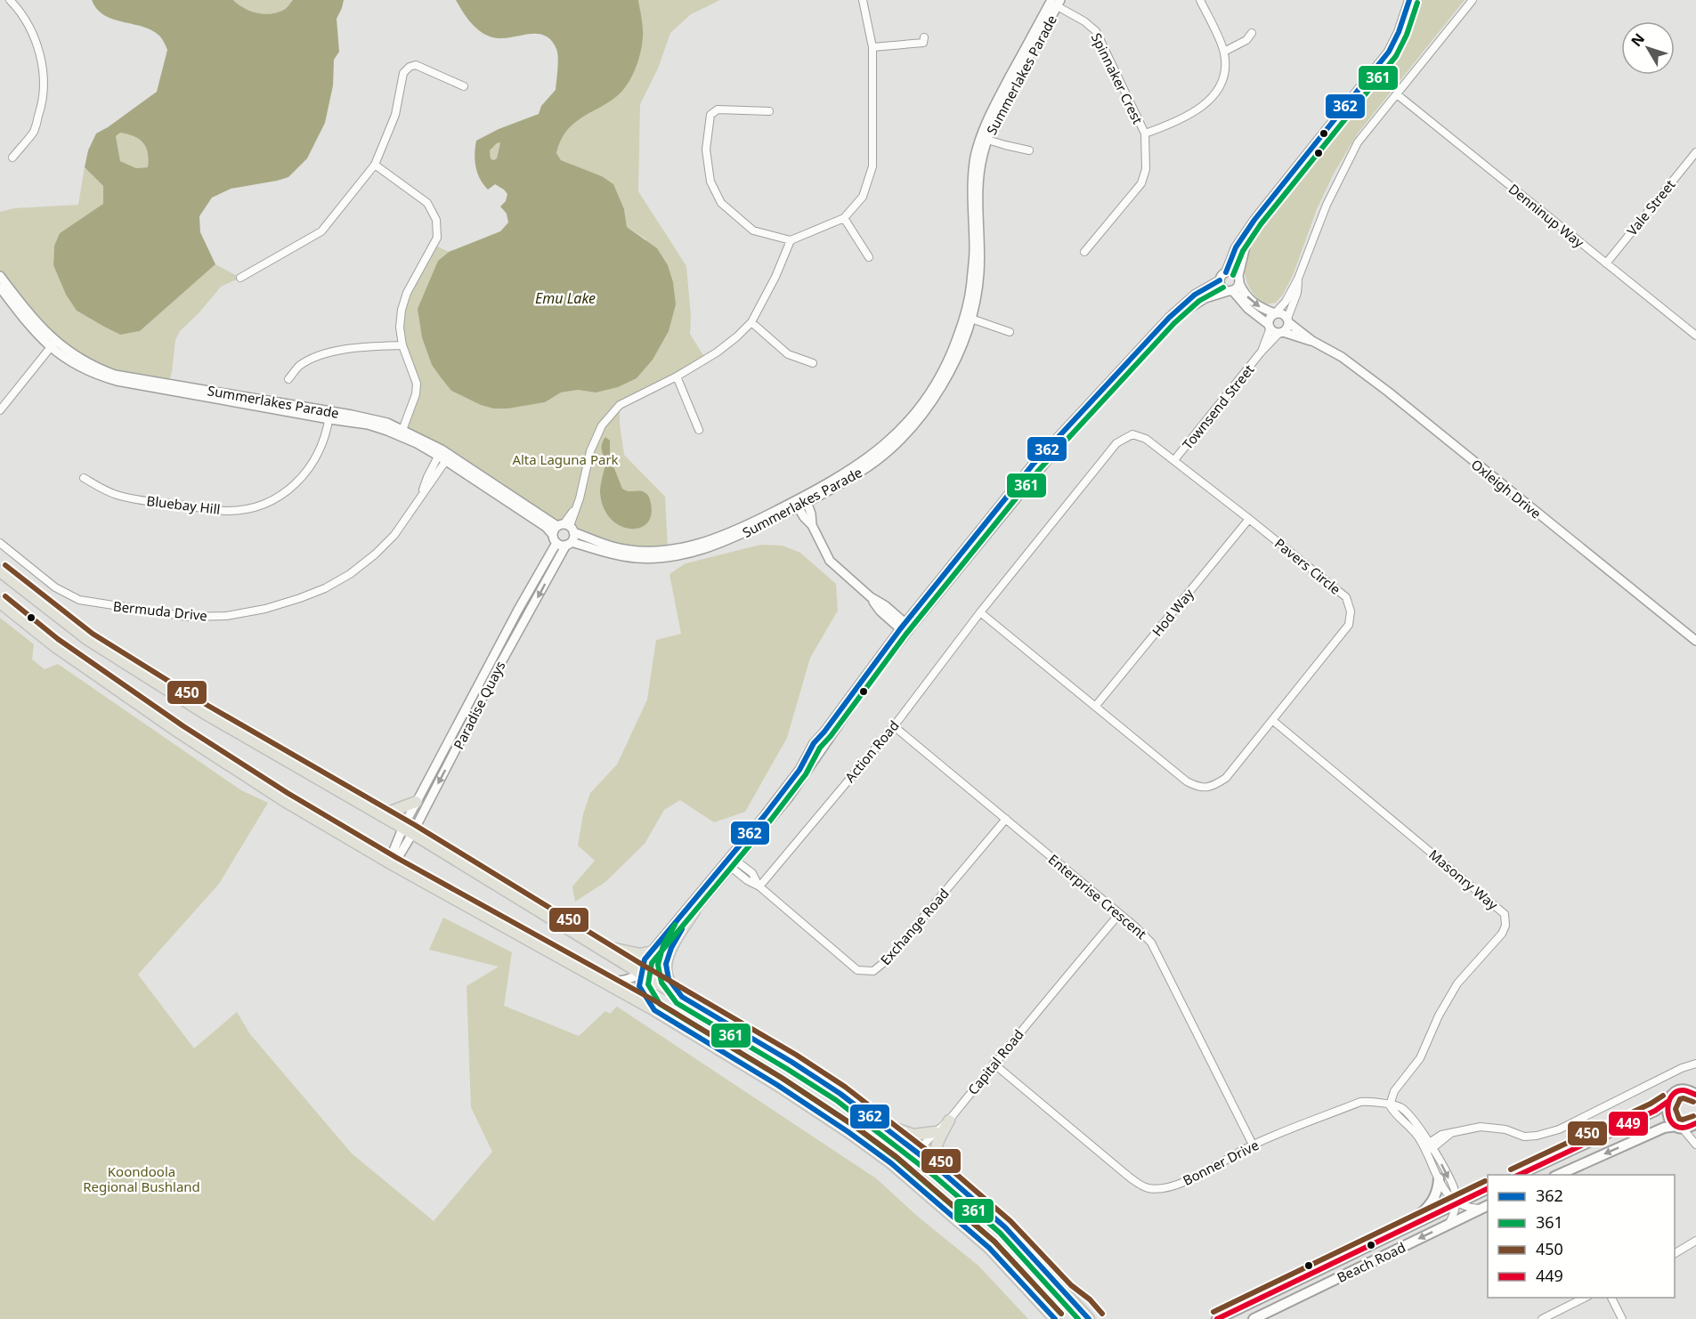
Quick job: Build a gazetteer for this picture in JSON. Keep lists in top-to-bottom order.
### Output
{
  "streets": {
    "main road": ["Beach Road"],
    "street": [
      "Summerlakes Parade",
      "Spinnaker Crest",
      "Vale Street",
      "Denninup Way",
      "Townsend Street",
      "Oxleigh Drive",
      "Bluebay Hill",
      "Pavers Circle",
      "Bermuda Drive",
      "Hod Way",
      "Paradise Quays",
      "Action Road",
      "Masonry Way",
      "Enterprise Crescent",
      "Exchange Road",
      "Capital Road",
      "Bonner Drive"
    ]
  },
  "crossings": [
    ["Summerlakes Parade", "Spinnaker Crest"],
    ["Summerlakes Parade", "Bluebay Hill"],
    ["Summerlakes Parade", "Bermuda Drive"],
    ["Summerlakes Parade", "Paradise Quays"],
    ["Vale Street", "Denninup Way"],
    ["Townsend Street", "Oxleigh Drive"],
    ["Townsend Street", "Pavers Circle"],
    ["Pavers Circle", "Hod Way"],
    ["Pavers Circle", "Action Road"],
    ["Pavers Circle", "Masonry Way"],
    ["Action Road", "Enterprise Crescent"],
    ["Action Road", "Exchange Road"],
    ["Masonry Way", "Bonner Drive"],
    ["Enterprise Crescent", "Exchange Road"],
    ["Enterprise Crescent", "Capital Road"],
    ["Enterprise Crescent", "Bonner Drive"],
    ["Capital Road", "Bonner Drive"],
    ["Bonner Drive", "Beach Road"]
  ],
  "water": ["Emu Lake"],
  "parks": ["Alta Laguna Park", "Koondoola Regional Bushland"],
  "lines": [
    "transit line 362",
    "transit line 361",
    "transit line 450",
    "transit line 449"
  ],
  "legend": [
    "362",
    "361",
    "450",
    "449"
  ],
  "north": "top left"
}
